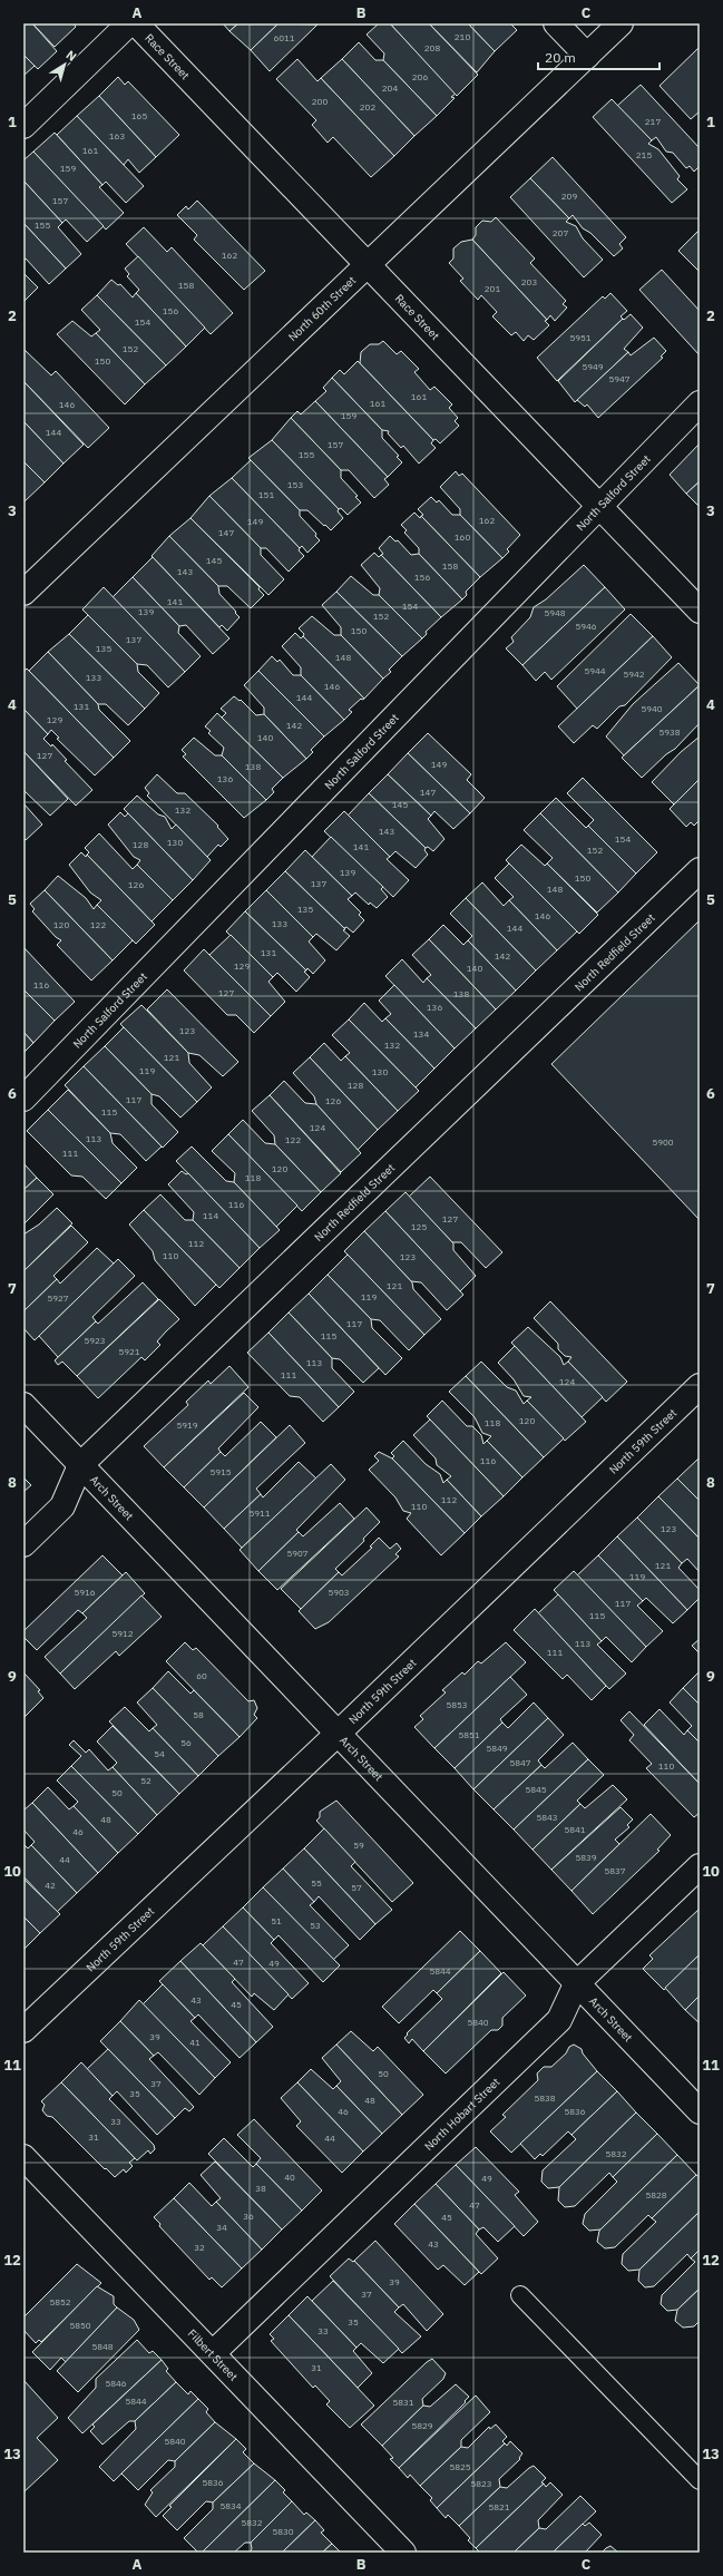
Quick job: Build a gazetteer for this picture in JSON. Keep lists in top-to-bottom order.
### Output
{
  "streets": {
    "street": [
      "Race Street",
      "North 60th Street",
      "North Salford Street",
      "North Redfield Street",
      "North 59th Street",
      "Arch Street",
      "North Hobart Street",
      "Filbert Street"
    ]
  },
  "crossings": [
    ["Race Street", "North 60th Street"],
    ["Race Street", "North Salford Street"],
    ["North Redfield Street", "Arch Street"],
    ["North 59th Street", "Arch Street"],
    ["Arch Street", "North Hobart Street"],
    ["North Hobart Street", "Filbert Street"]
  ],
  "house_numbers": [
    "210",
    "6011",
    "208",
    "206",
    "204",
    "200",
    "202",
    "165",
    "217",
    "163",
    "161",
    "215",
    "159",
    "209",
    "157",
    "155",
    "207",
    "162",
    "203",
    "158",
    "201",
    "156",
    "154",
    "5951",
    "152",
    "150",
    "5949",
    "5947",
    "161",
    "161",
    "146",
    "159",
    "144",
    "157",
    "155",
    "153",
    "151",
    "162",
    "149",
    "147",
    "160",
    "145",
    "158",
    "143",
    "156",
    "141",
    "154",
    "139",
    "5948",
    "152",
    "5946",
    "150",
    "137",
    "135",
    "148",
    "5944",
    "5942",
    "133",
    "146",
    "144",
    "131",
    "5940",
    "129",
    "142",
    "5938",
    "140",
    "127",
    "149",
    "138",
    "136",
    "147",
    "145",
    "132",
    "143",
    "154",
    "130",
    "128",
    "141",
    "152",
    "139",
    "150",
    "137",
    "126",
    "148",
    "135",
    "146",
    "133",
    "120",
    "122",
    "144",
    "131",
    "142",
    "129",
    "140",
    "116",
    "127",
    "138",
    "136",
    "123",
    "134",
    "132",
    "121",
    "119",
    "130",
    "128",
    "117",
    "126",
    "115",
    "124",
    "113",
    "122",
    "5900",
    "111",
    "120",
    "118",
    "116",
    "114",
    "127",
    "125",
    "112",
    "110",
    "123",
    "121",
    "119",
    "5927",
    "117",
    "115",
    "5923",
    "5921",
    "113",
    "111",
    "124",
    "120",
    "118",
    "5919",
    "116",
    "5915",
    "112",
    "110",
    "5911",
    "123",
    "5907",
    "121",
    "119",
    "5916",
    "5903",
    "117",
    "115",
    "5912",
    "113",
    "111",
    "60",
    "5853",
    "58",
    "5851",
    "56",
    "5849",
    "54",
    "5847",
    "110",
    "52",
    "5845",
    "50",
    "5843",
    "48",
    "5841",
    "46",
    "59",
    "5839",
    "44",
    "5837",
    "55",
    "42",
    "57",
    "51",
    "53",
    "47",
    "49",
    "5844",
    "43",
    "45",
    "5840",
    "39",
    "41",
    "50",
    "37",
    "35",
    "5838",
    "48",
    "46",
    "5836",
    "33",
    "31",
    "44",
    "5832",
    "40",
    "49",
    "38",
    "5828",
    "47",
    "36",
    "45",
    "34",
    "43",
    "32",
    "39",
    "37",
    "5852",
    "35",
    "5850",
    "33",
    "5848",
    "31",
    "5846",
    "5844",
    "5831",
    "5829",
    "5840",
    "5825",
    "5836",
    "5823",
    "5834",
    "5821",
    "5832",
    "5830"
  ],
  "scale_bar": "20 m",
  "north": "top right",
  "grid": {
    "columns": ["A", "B", "C"],
    "rows": [
      "1",
      "2",
      "3",
      "4",
      "5",
      "6",
      "7",
      "8",
      "9",
      "10",
      "11",
      "12",
      "13"
    ]
  }
}
